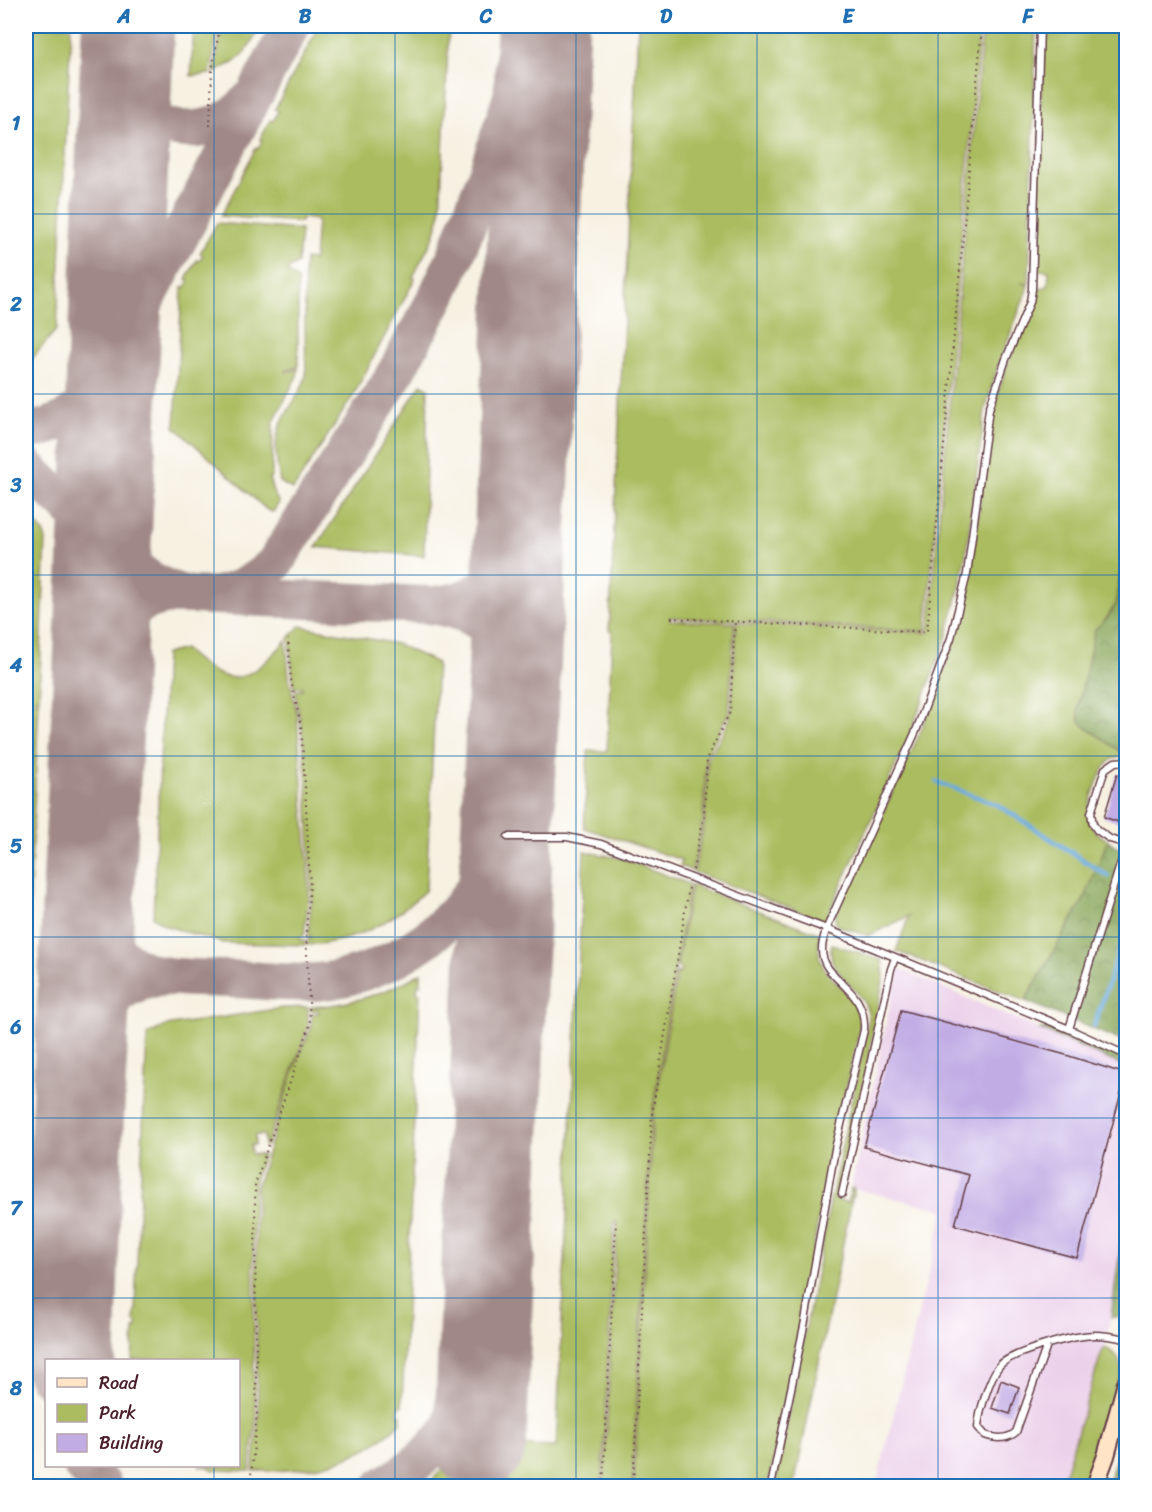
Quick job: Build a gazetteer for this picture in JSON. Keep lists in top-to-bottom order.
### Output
{
  "legend": ["Road", "Park", "Building"],
  "grid": {
    "columns": [
      "A",
      "B",
      "C",
      "D",
      "E",
      "F"
    ],
    "rows": [
      "1",
      "2",
      "3",
      "4",
      "5",
      "6",
      "7",
      "8"
    ]
  }
}
